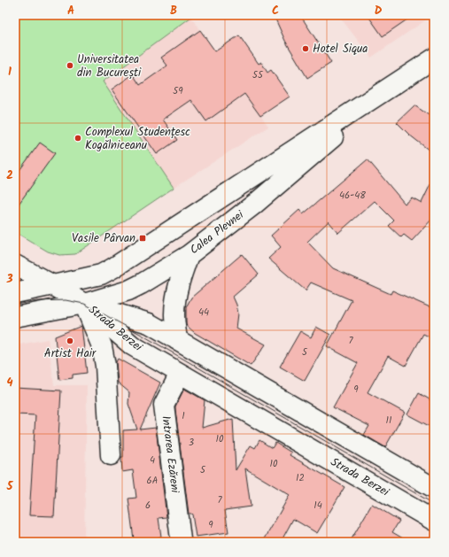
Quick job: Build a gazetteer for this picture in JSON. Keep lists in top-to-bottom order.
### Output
{
  "streets": {
    "main road": ["Calea Plevnei", "Strada Berzei", "Intrarea Ezăreni"]
  },
  "crossings": [
    ["Calea Plevnei", "Strada Berzei"],
    ["Strada Berzei", "Intrarea Ezăreni"]
  ],
  "places": {
    "other": [
      "Hotel Siqua",
      "Universitatea din București",
      "Complexul Studențesc Kogălniceanu",
      "Artist Hair"
    ],
    "transit": ["Vasile Pârvan"]
  },
  "house_numbers": [
    "55",
    "59",
    "46-48",
    "44",
    "7",
    "5",
    "9",
    "1",
    "11",
    "10",
    "3",
    "4",
    "10",
    "5",
    "12",
    "6A",
    "7",
    "6",
    "14",
    "9"
  ],
  "grid": {
    "columns": [
      "A",
      "B",
      "C",
      "D"
    ],
    "rows": [
      "1",
      "2",
      "3",
      "4",
      "5"
    ]
  }
}
